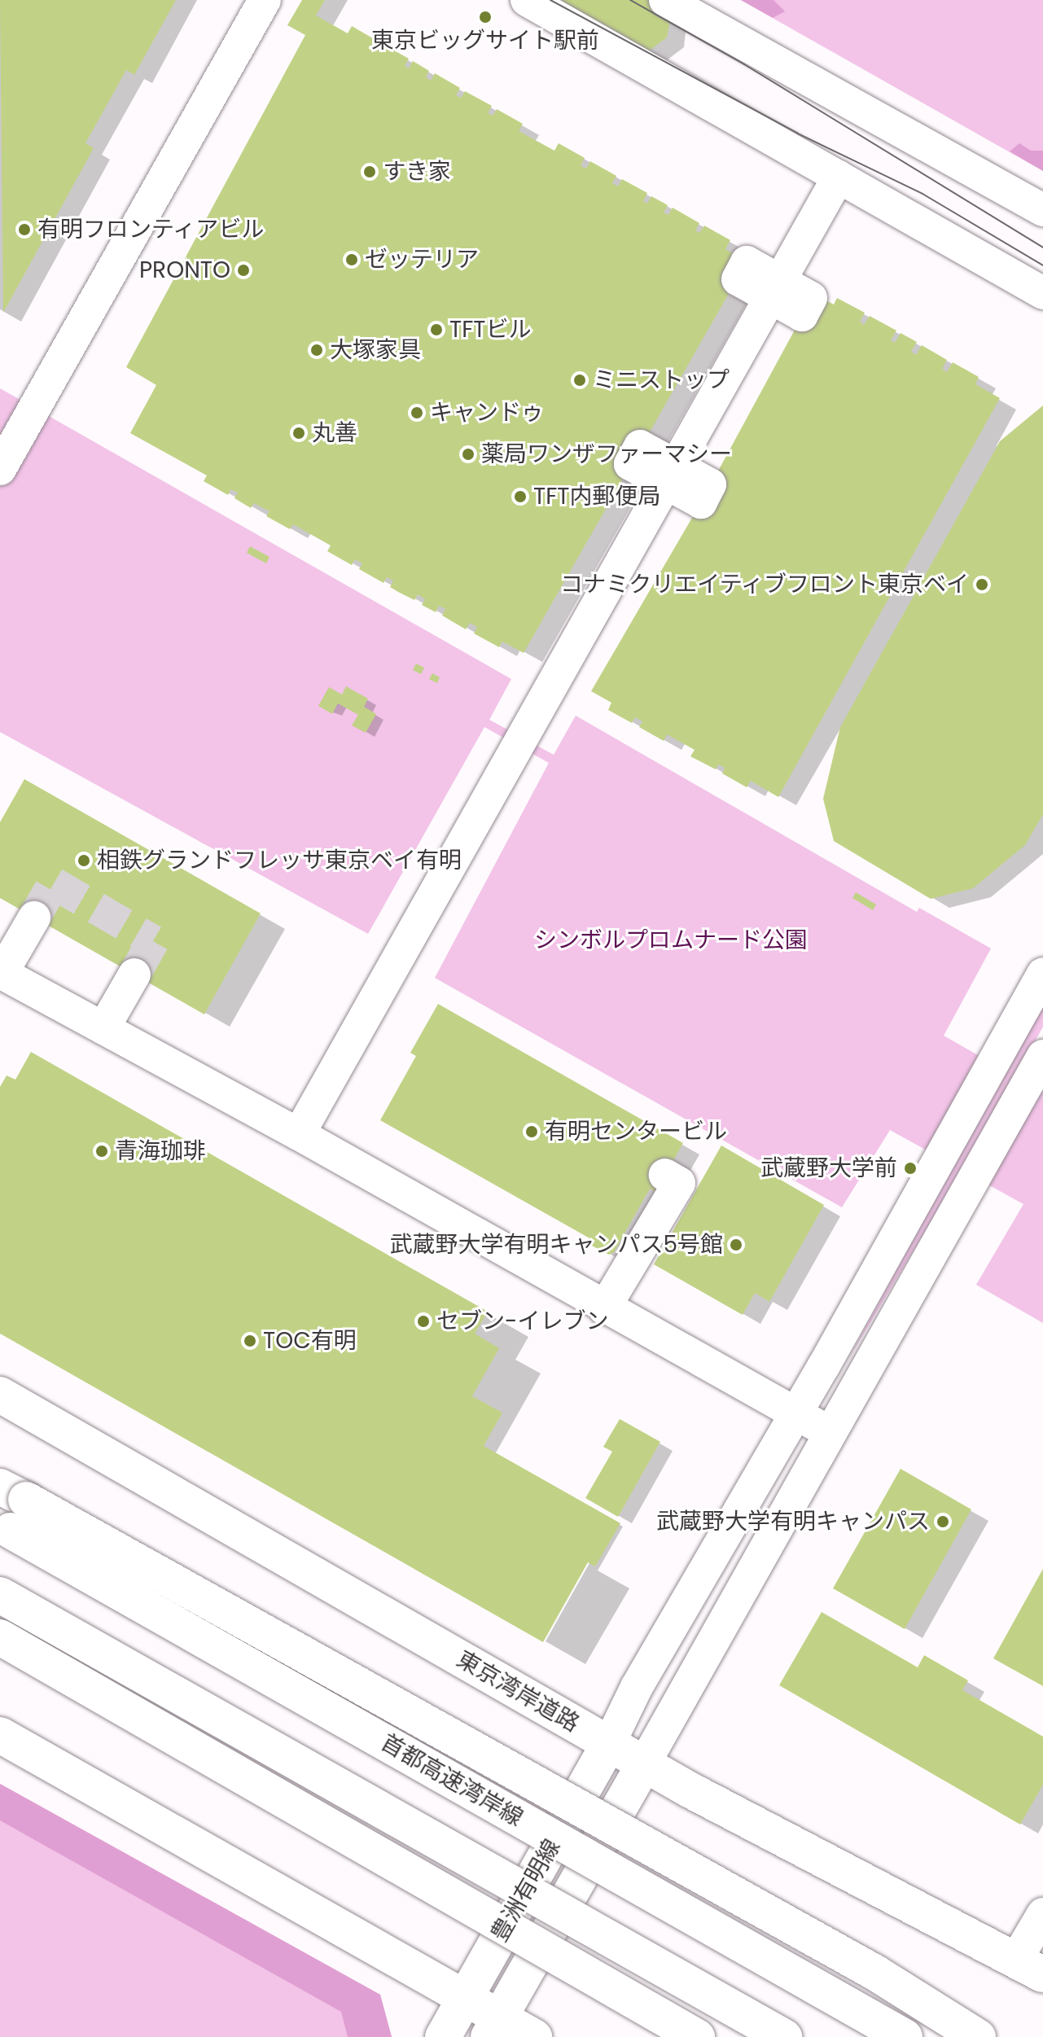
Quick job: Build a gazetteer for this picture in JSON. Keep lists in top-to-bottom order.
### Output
{
  "streets": {
    "main road": ["東京湾岸道路", "首都高速湾岸線", "豊洲有明線"]
  },
  "crossings": [
    ["東京湾岸道路", "豊洲有明線"]
  ],
  "parks": ["シンボルプロムナード公園"],
  "places": [
    "東京ビッグサイト駅前",
    "すき家",
    "有明フロンティアビル",
    "ゼッテリア",
    "PRONTO",
    "TFTビル",
    "大塚家具",
    "ミニストップ",
    "キャンドゥ",
    "丸善",
    "薬局ワンザファーマシー",
    "TFT内郵便局",
    "コナミクリエイティブフロント東京ベイ",
    "相鉄グランドフレッサ東京ベイ有明",
    "有明センタービル",
    "青海珈琲",
    "武蔵野大学前",
    "武蔵野大学有明キャンパス5号館",
    "セブン-イレブン",
    "TOC有明",
    "武蔵野大学有明キャンパス"
  ]
}
